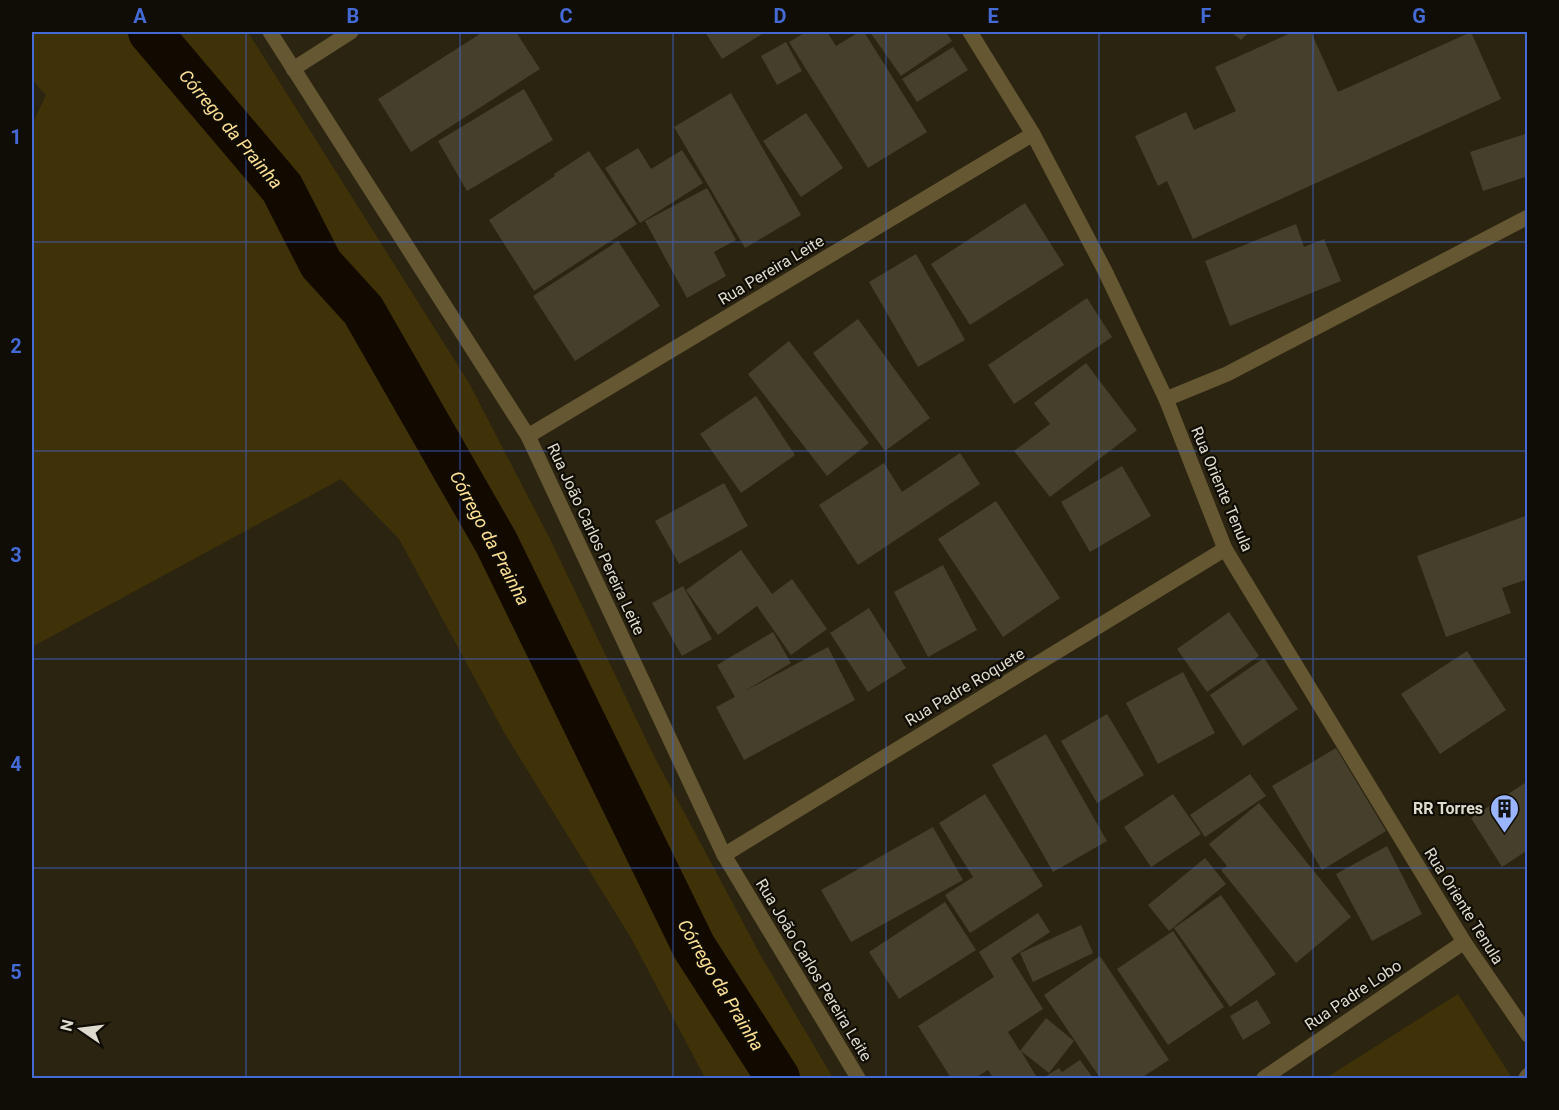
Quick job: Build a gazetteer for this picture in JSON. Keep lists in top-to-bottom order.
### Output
{
  "streets": {
    "street": [
      "Rua Pereira Leite",
      "Rua Oriente Tenula",
      "Rua João Carlos Pereira Leite",
      "Rua Padre Roquete",
      "Rua Padre Lobo"
    ]
  },
  "crossings": [
    ["Rua Pereira Leite", "Rua Oriente Tenula"],
    ["Rua Pereira Leite", "Rua João Carlos Pereira Leite"],
    ["Rua Oriente Tenula", "Rua Padre Roquete"],
    ["Rua Oriente Tenula", "Rua Padre Lobo"],
    ["Rua João Carlos Pereira Leite", "Rua Padre Roquete"]
  ],
  "water": ["Córrego da Prainha"],
  "places": {
    "building": ["RR Torres"]
  },
  "north": "left",
  "grid": {
    "columns": [
      "A",
      "B",
      "C",
      "D",
      "E",
      "F",
      "G"
    ],
    "rows": [
      "1",
      "2",
      "3",
      "4",
      "5"
    ]
  }
}
